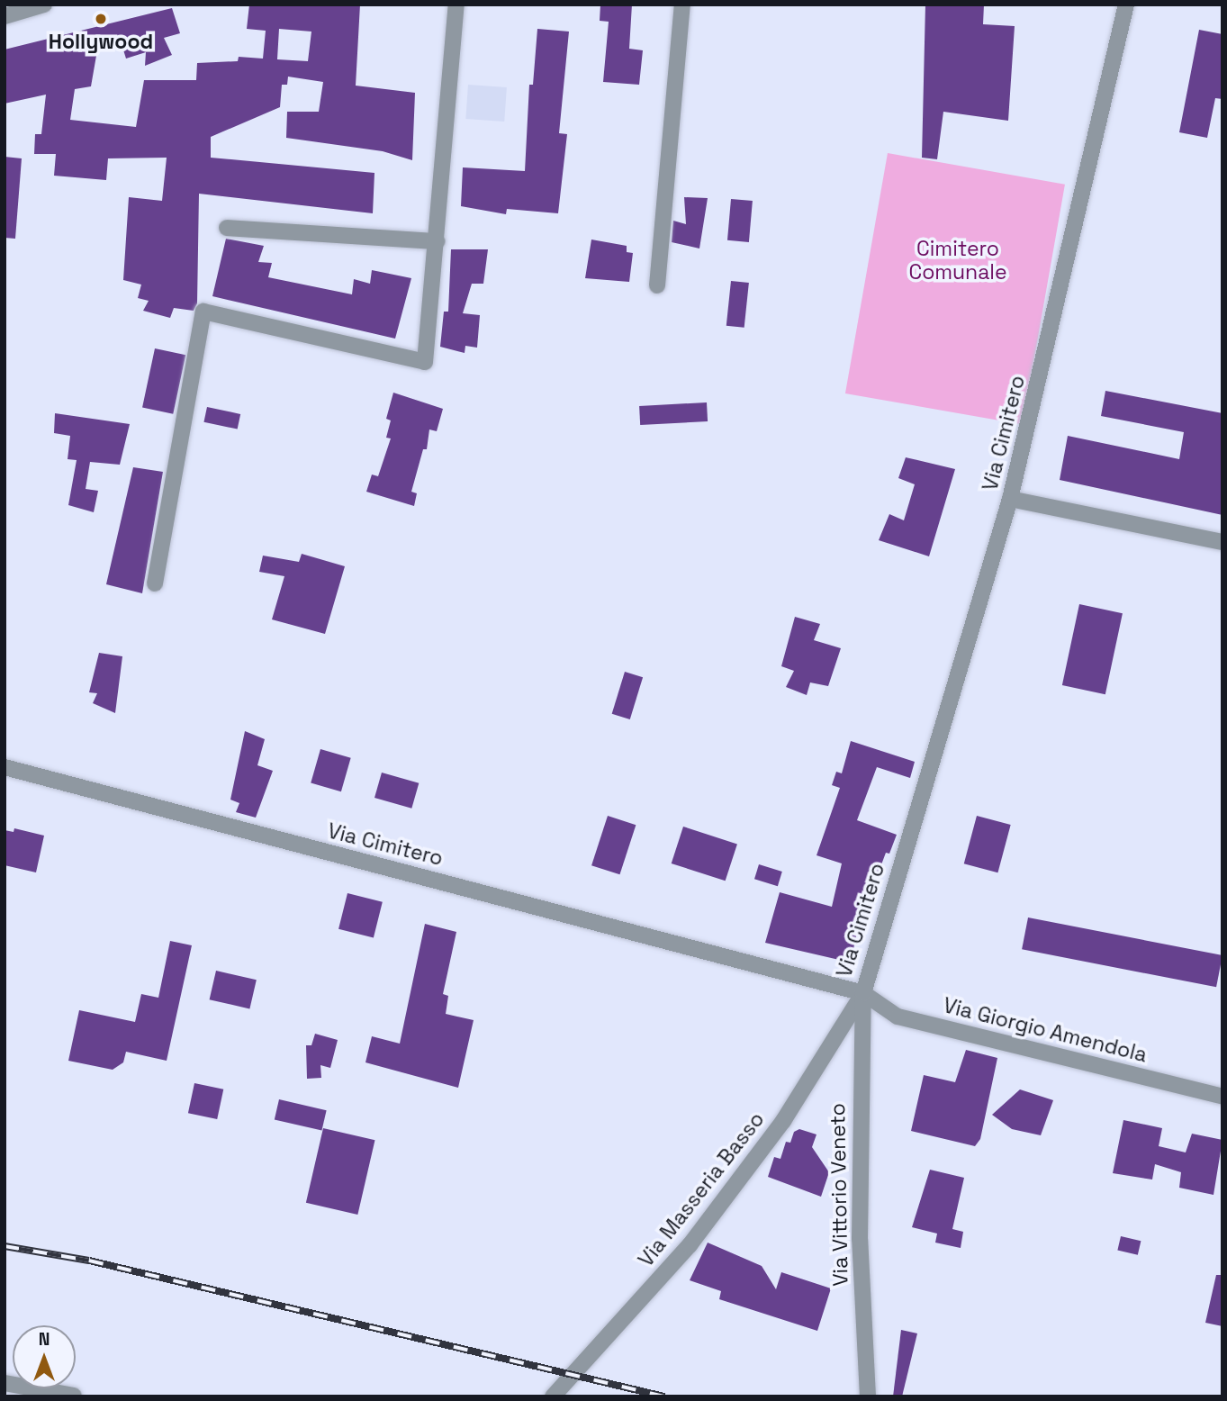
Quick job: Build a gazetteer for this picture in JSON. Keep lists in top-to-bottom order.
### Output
{
  "streets": {
    "street": [
      "Via Cimitero",
      "Via Giorgio Amendola",
      "Via Masseria Basso",
      "Via Vittorio Veneto"
    ]
  },
  "crossings": [
    ["Via Cimitero", "Via Giorgio Amendola"],
    ["Via Cimitero", "Via Masseria Basso"],
    ["Via Cimitero", "Via Vittorio Veneto"],
    ["Via Giorgio Amendola", "Via Masseria Basso"],
    ["Via Giorgio Amendola", "Via Vittorio Veneto"],
    ["Via Masseria Basso", "Via Vittorio Veneto"]
  ],
  "parks": ["Cimitero Comunale"],
  "places": ["Hollywood"],
  "north": "top"
}
